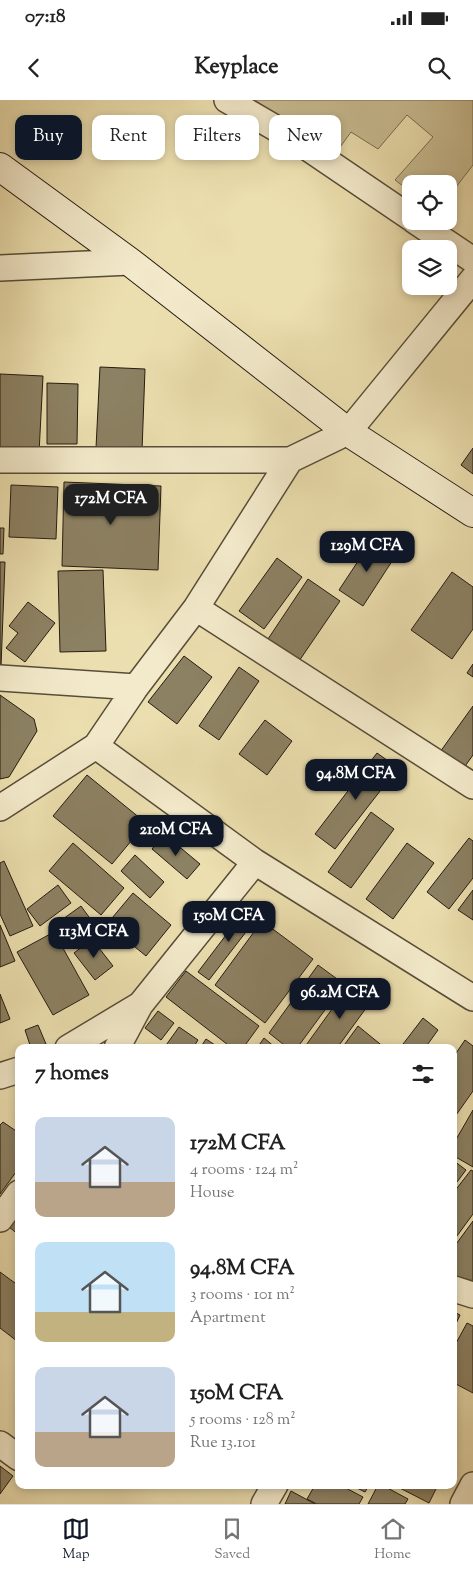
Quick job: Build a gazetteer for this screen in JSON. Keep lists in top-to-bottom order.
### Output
{
  "page": {
    "status": "07:18",
    "header": "Keyplace",
    "chip": [
      "Buy",
      "Rent",
      "Filters",
      "New"
    ],
    "price": [
      "172M CFA",
      "129M CFA",
      "94.8M CFA",
      "210M CFA",
      "150M CFA",
      "113M CFA",
      "96.2M CFA"
    ],
    "heading": "7 homes",
    "list": [
      {
        "name": "172M CFA",
        "note": "4 rooms · 124 m² · House"
      },
      {
        "name": "94.8M CFA",
        "note": "3 rooms · 101 m² · Apartment"
      },
      {
        "name": "150M CFA",
        "note": "5 rooms · 128 m² · Rue 13.101"
      }
    ],
    "tabs": ["Map", "Saved", "Home"]
  }
}
